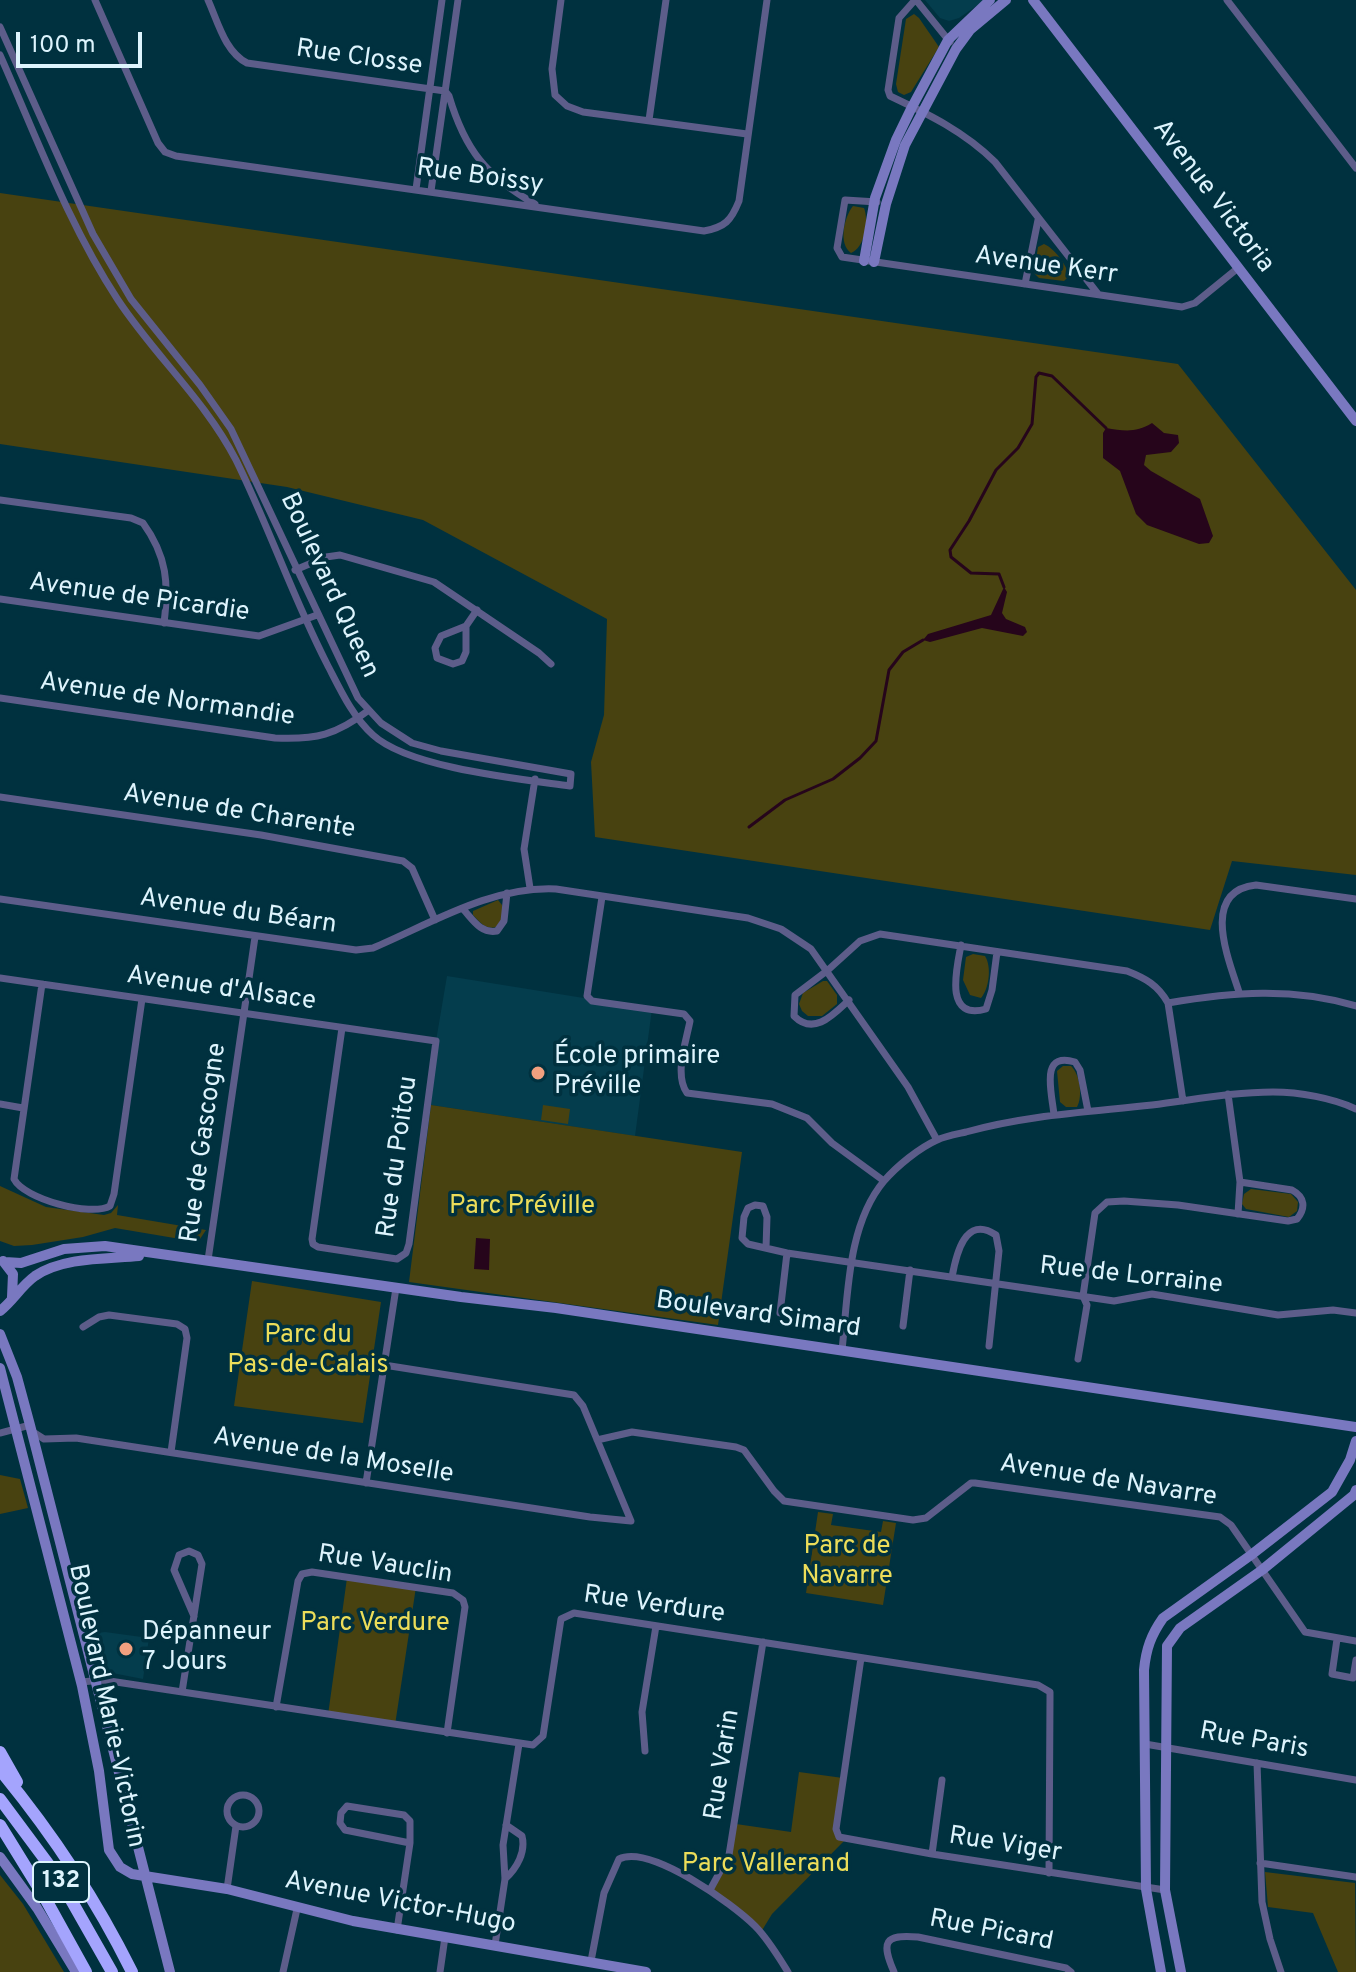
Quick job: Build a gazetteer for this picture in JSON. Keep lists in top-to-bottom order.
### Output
{
  "streets": {
    "highway": ["132"],
    "street": [
      "Rue Closse",
      "Rue Boissy",
      "Avenue Victoria",
      "Avenue Kerr",
      "Boulevard Queen",
      "Avenue de Picardie",
      "Avenue de Normandie",
      "Avenue de Charente",
      "Avenue du Béarn",
      "Avenue d'Alsace",
      "Rue de Gascogne",
      "Rue du Poitou",
      "Rue de Lorraine",
      "Boulevard Simard",
      "Avenue de la Moselle",
      "Avenue de Navarre",
      "Rue Vauclin",
      "Rue Verdure",
      "Boulevard Marie-Victorin",
      "Rue Paris",
      "Rue Varin",
      "Rue Viger",
      "Avenue Victor-Hugo",
      "Rue Picard"
    ]
  },
  "crossings": [
    ["Avenue Victoria", "Avenue Kerr"],
    ["Boulevard Queen", "Avenue de Picardie"],
    ["Boulevard Queen", "Avenue de Normandie"],
    ["Avenue de Charente", "Avenue du Béarn"],
    ["Avenue du Béarn", "Rue de Gascogne"],
    ["Avenue d'Alsace", "Rue de Gascogne"],
    ["Avenue d'Alsace", "Rue du Poitou"],
    ["Rue de Gascogne", "Boulevard Simard"],
    ["Avenue de la Moselle", "Avenue de Navarre"],
    ["Avenue de la Moselle", "Boulevard Marie-Victorin"],
    ["Rue Verdure", "Rue Varin"],
    ["Rue Verdure", "Rue Viger"],
    ["Boulevard Marie-Victorin", "Avenue Victor-Hugo"]
  ],
  "parks": [
    "Parc Préville",
    "Parc du Pas-de-Calais",
    "Parc de Navarre",
    "Parc Verdure",
    "Parc Vallerand"
  ],
  "places": ["École primaire Préville", "Dépanneur 7 Jours"],
  "scale_bar": "100 m"
}
